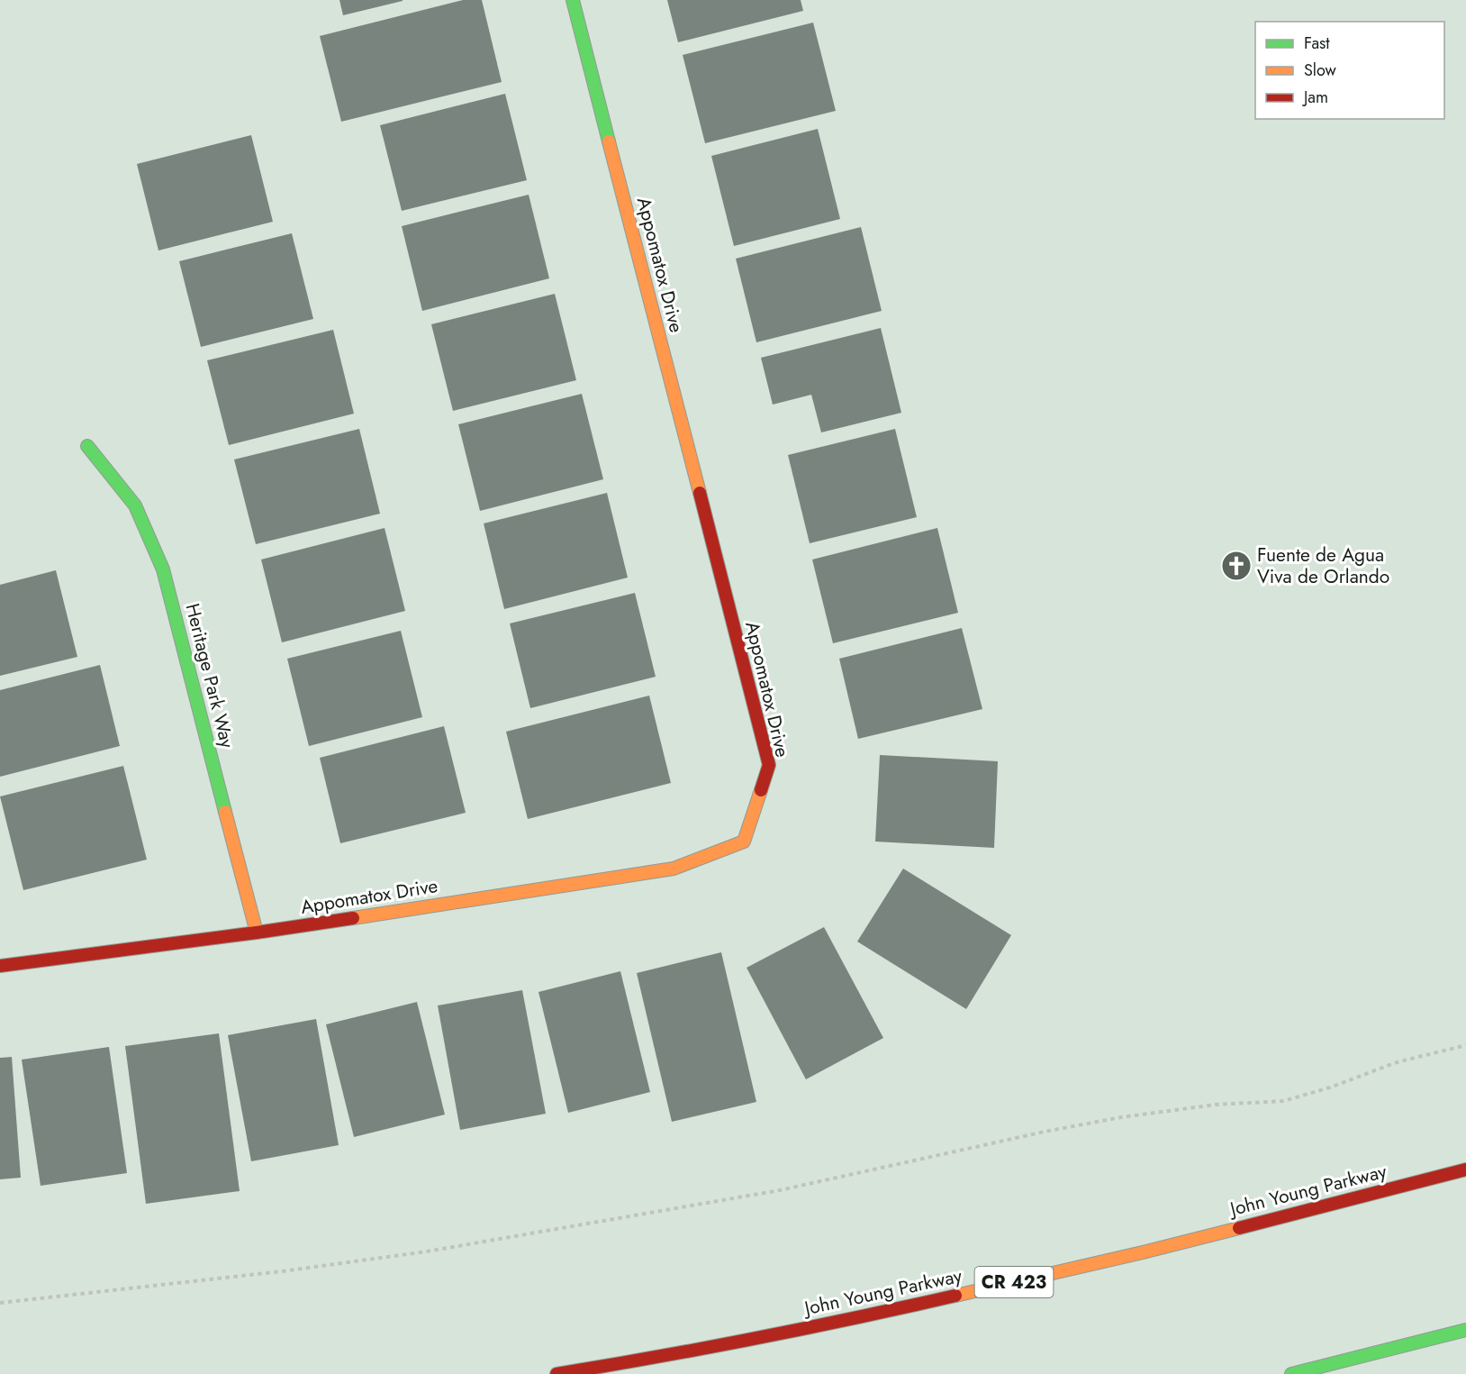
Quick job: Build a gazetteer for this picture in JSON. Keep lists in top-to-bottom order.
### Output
{
  "streets": {
    "main road": [
      "Appomatox Drive",
      "Heritage Park Way",
      "John Young Parkway",
      "CR 423"
    ]
  },
  "crossings": [
    ["Appomatox Drive", "Heritage Park Way"]
  ],
  "places": {
    "church": ["Fuente de Agua Viva de Orlando"]
  },
  "legend": ["Fast", "Slow", "Jam"]
}
